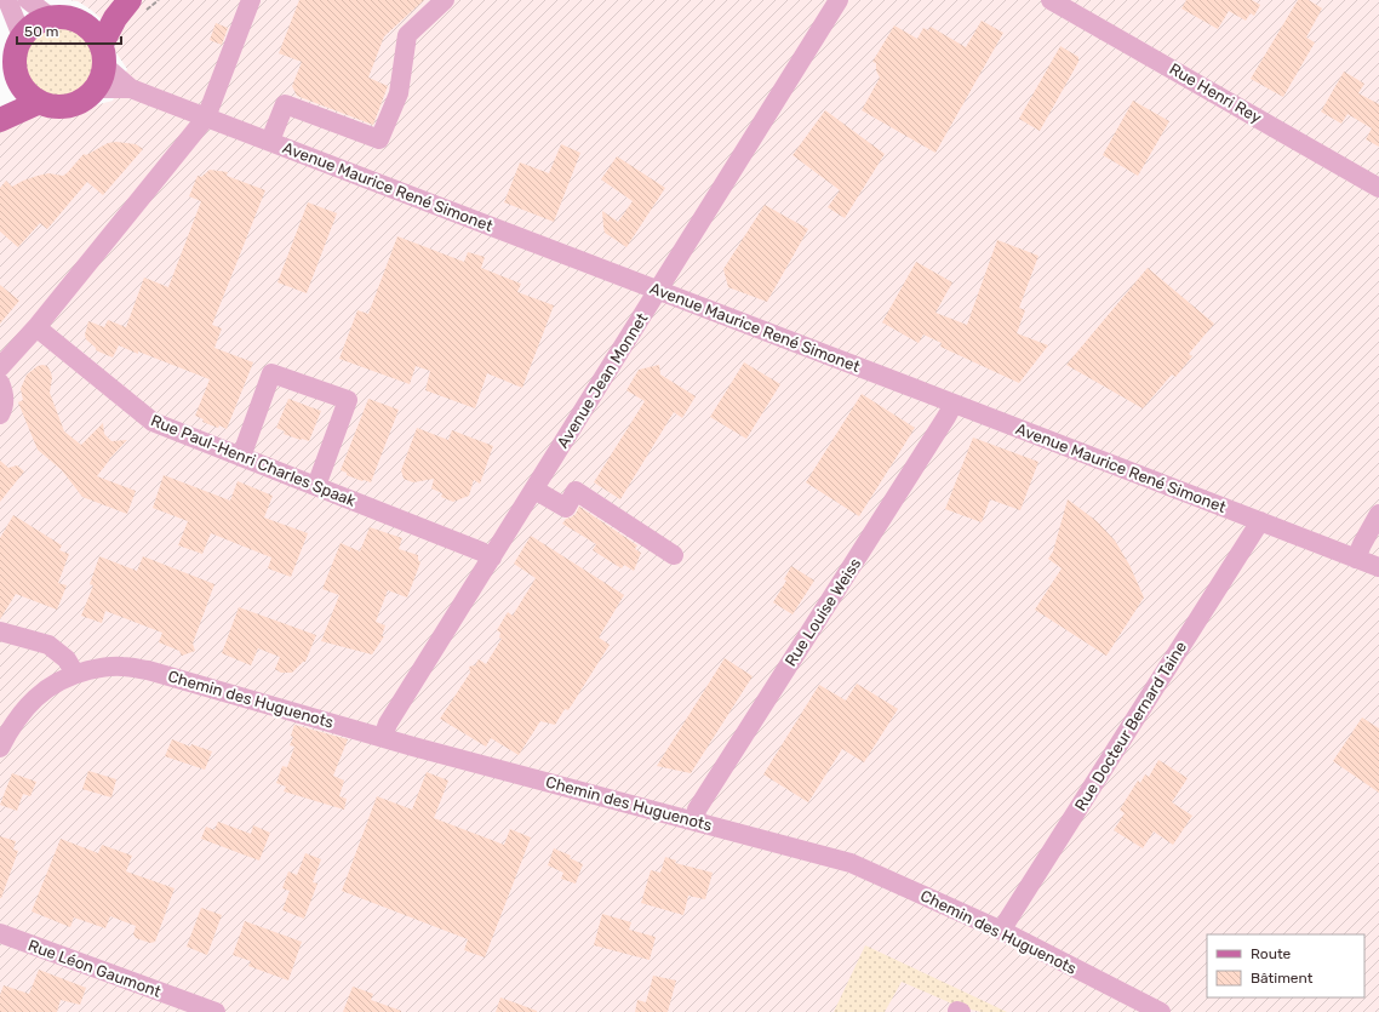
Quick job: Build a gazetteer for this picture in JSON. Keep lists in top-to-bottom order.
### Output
{
  "streets": {
    "street": [
      "Rue Henri Rey",
      "Avenue Maurice René Simonet",
      "Avenue Jean Monnet",
      "Rue Paul-Henri Charles Spaak",
      "Rue Louise Weiss",
      "Chemin des Huguenots",
      "Rue Docteur Bernard Taine",
      "Rue Léon Gaumont"
    ]
  },
  "crossings": [
    ["Avenue Maurice René Simonet", "Avenue Jean Monnet"],
    ["Avenue Maurice René Simonet", "Rue Louise Weiss"],
    ["Avenue Maurice René Simonet", "Rue Docteur Bernard Taine"],
    ["Avenue Jean Monnet", "Rue Paul-Henri Charles Spaak"],
    ["Avenue Jean Monnet", "Chemin des Huguenots"],
    ["Rue Louise Weiss", "Chemin des Huguenots"],
    ["Chemin des Huguenots", "Rue Docteur Bernard Taine"]
  ],
  "legend": ["Route", "Bâtiment"],
  "scale_bar": "50 m"
}
